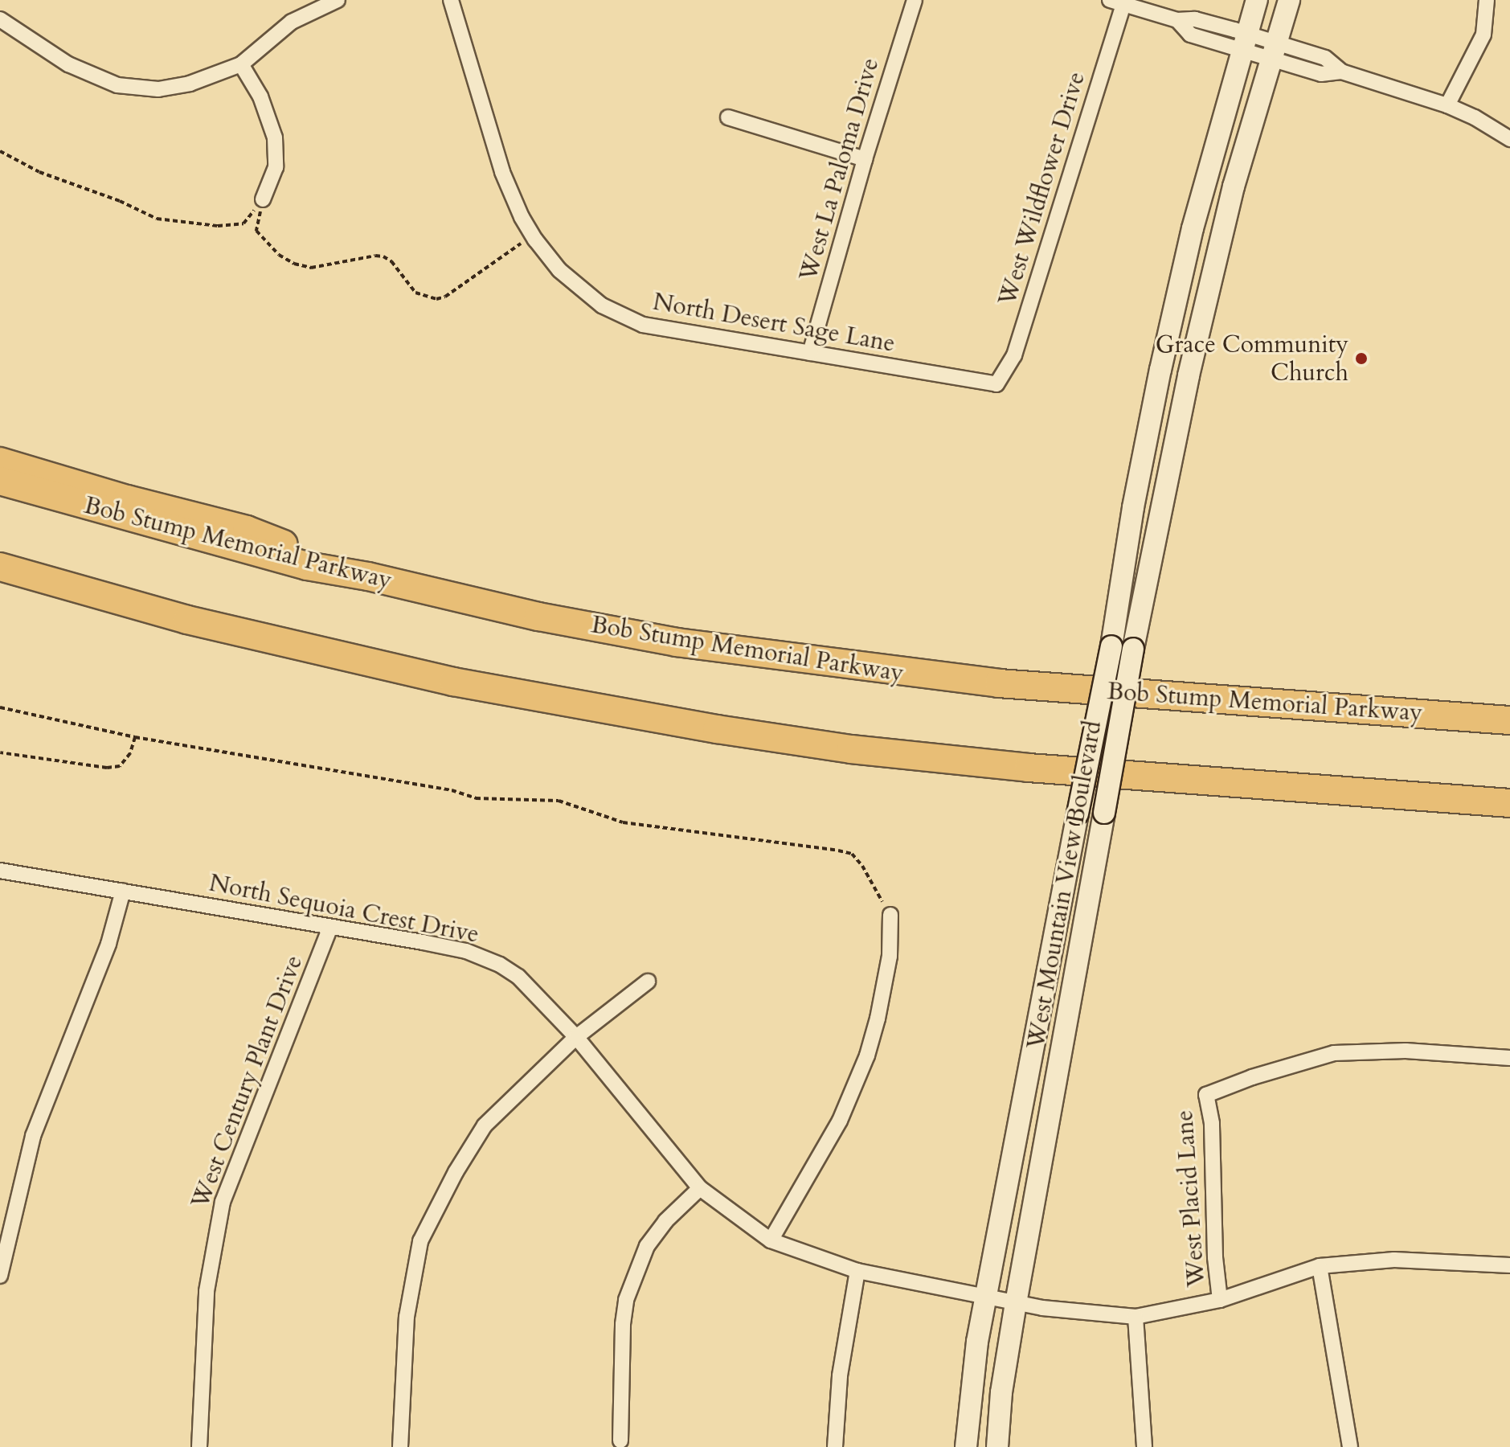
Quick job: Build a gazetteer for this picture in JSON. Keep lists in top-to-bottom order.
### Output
{
  "streets": {
    "highway": ["Bob Stump Memorial Parkway"],
    "street": [
      "West La Paloma Drive",
      "West Wildflower Drive",
      "North Desert Sage Lane",
      "West Mountain View Boulevard",
      "North Sequoia Crest Drive",
      "West Century Plant Drive",
      "West Placid Lane"
    ]
  },
  "crossings": [
    ["West La Paloma Drive", "North Desert Sage Lane"],
    ["West Wildflower Drive", "North Desert Sage Lane"],
    ["West Mountain View Boulevard", "North Sequoia Crest Drive"],
    ["North Sequoia Crest Drive", "West Century Plant Drive"],
    ["North Sequoia Crest Drive", "West Placid Lane"]
  ],
  "places": ["Grace Community Church"]
}
